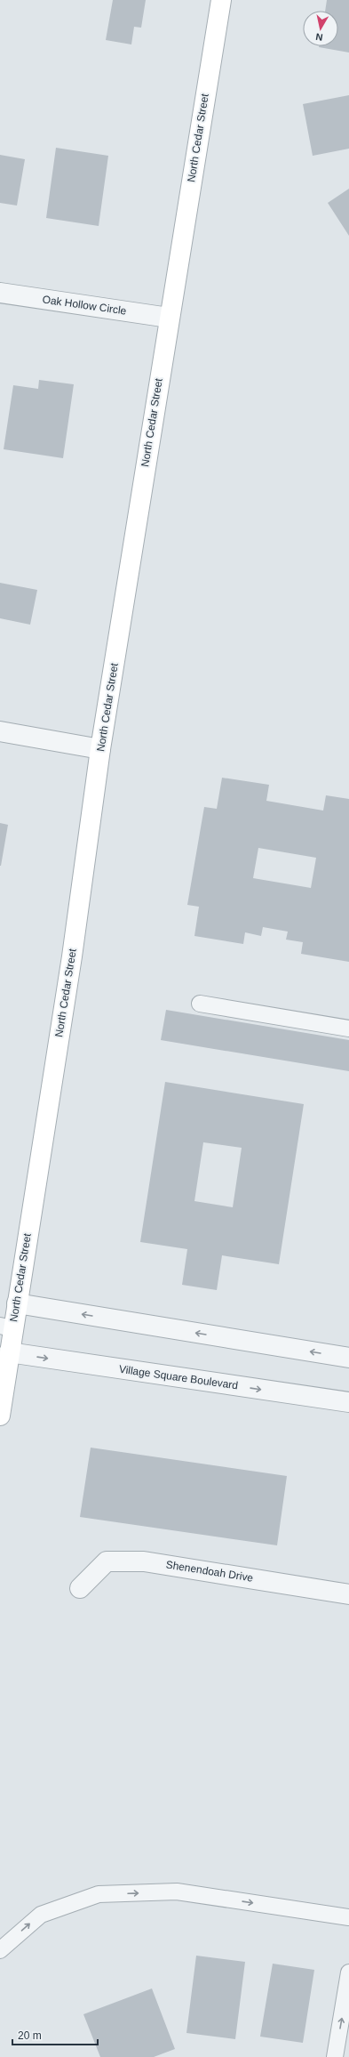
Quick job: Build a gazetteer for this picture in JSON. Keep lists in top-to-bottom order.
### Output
{
  "streets": {
    "street": [
      "North Cedar Street",
      "Oak Hollow Circle",
      "Village Square Boulevard",
      "Shenendoah Drive"
    ]
  },
  "crossings": [
    ["North Cedar Street", "Oak Hollow Circle"],
    ["North Cedar Street", "Village Square Boulevard"]
  ],
  "scale_bar": "20 m",
  "north": "bottom"
}
